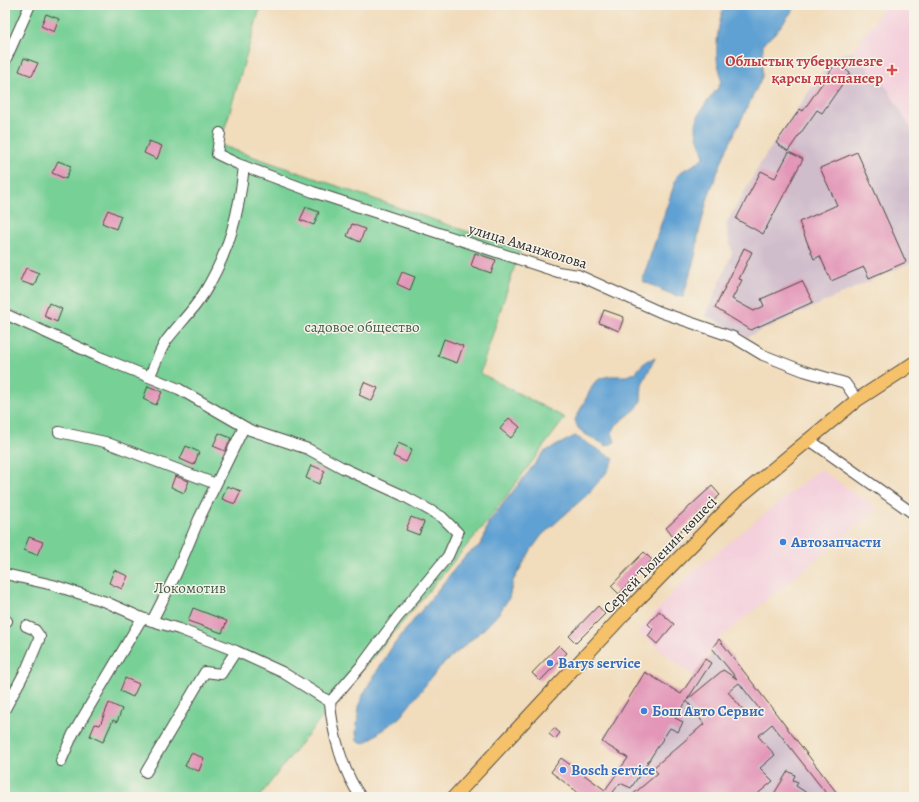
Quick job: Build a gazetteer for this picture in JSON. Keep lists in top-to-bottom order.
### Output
{
  "streets": {
    "main road": ["Сергей Тюленин көшесі"],
    "street": ["улица Аманжолова"]
  },
  "crossings": [
    ["улица Аманжолова", "Сергей Тюленин көшесі"]
  ],
  "parks": ["садовое общество", "Локомотив"],
  "places": {
    "health": ["Облыстық туберкулезге қарсы диспансер"],
    "other": [
      "Автозапчасти",
      "Barys service",
      "Бош Авто Сервис",
      "Bosch service"
    ]
  }
}
